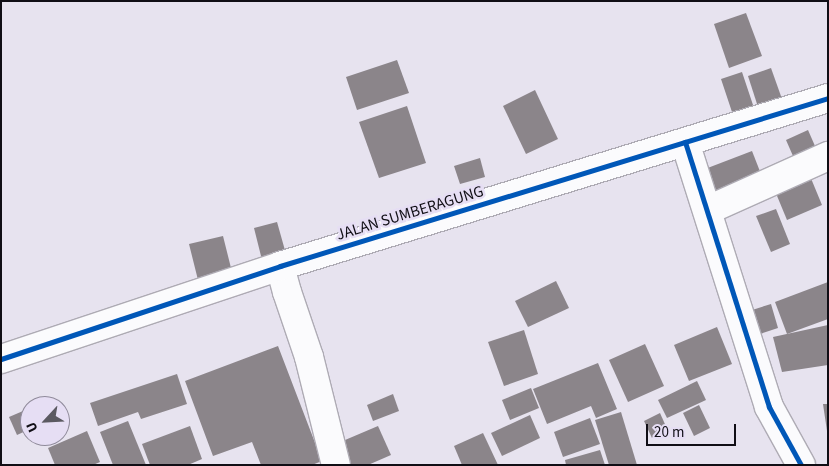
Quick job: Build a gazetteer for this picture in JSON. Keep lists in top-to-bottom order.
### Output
{
  "streets": {
    "street": ["JALAN SUMBERAGUNG"]
  },
  "scale_bar": "20 m",
  "north": "bottom left"
}
